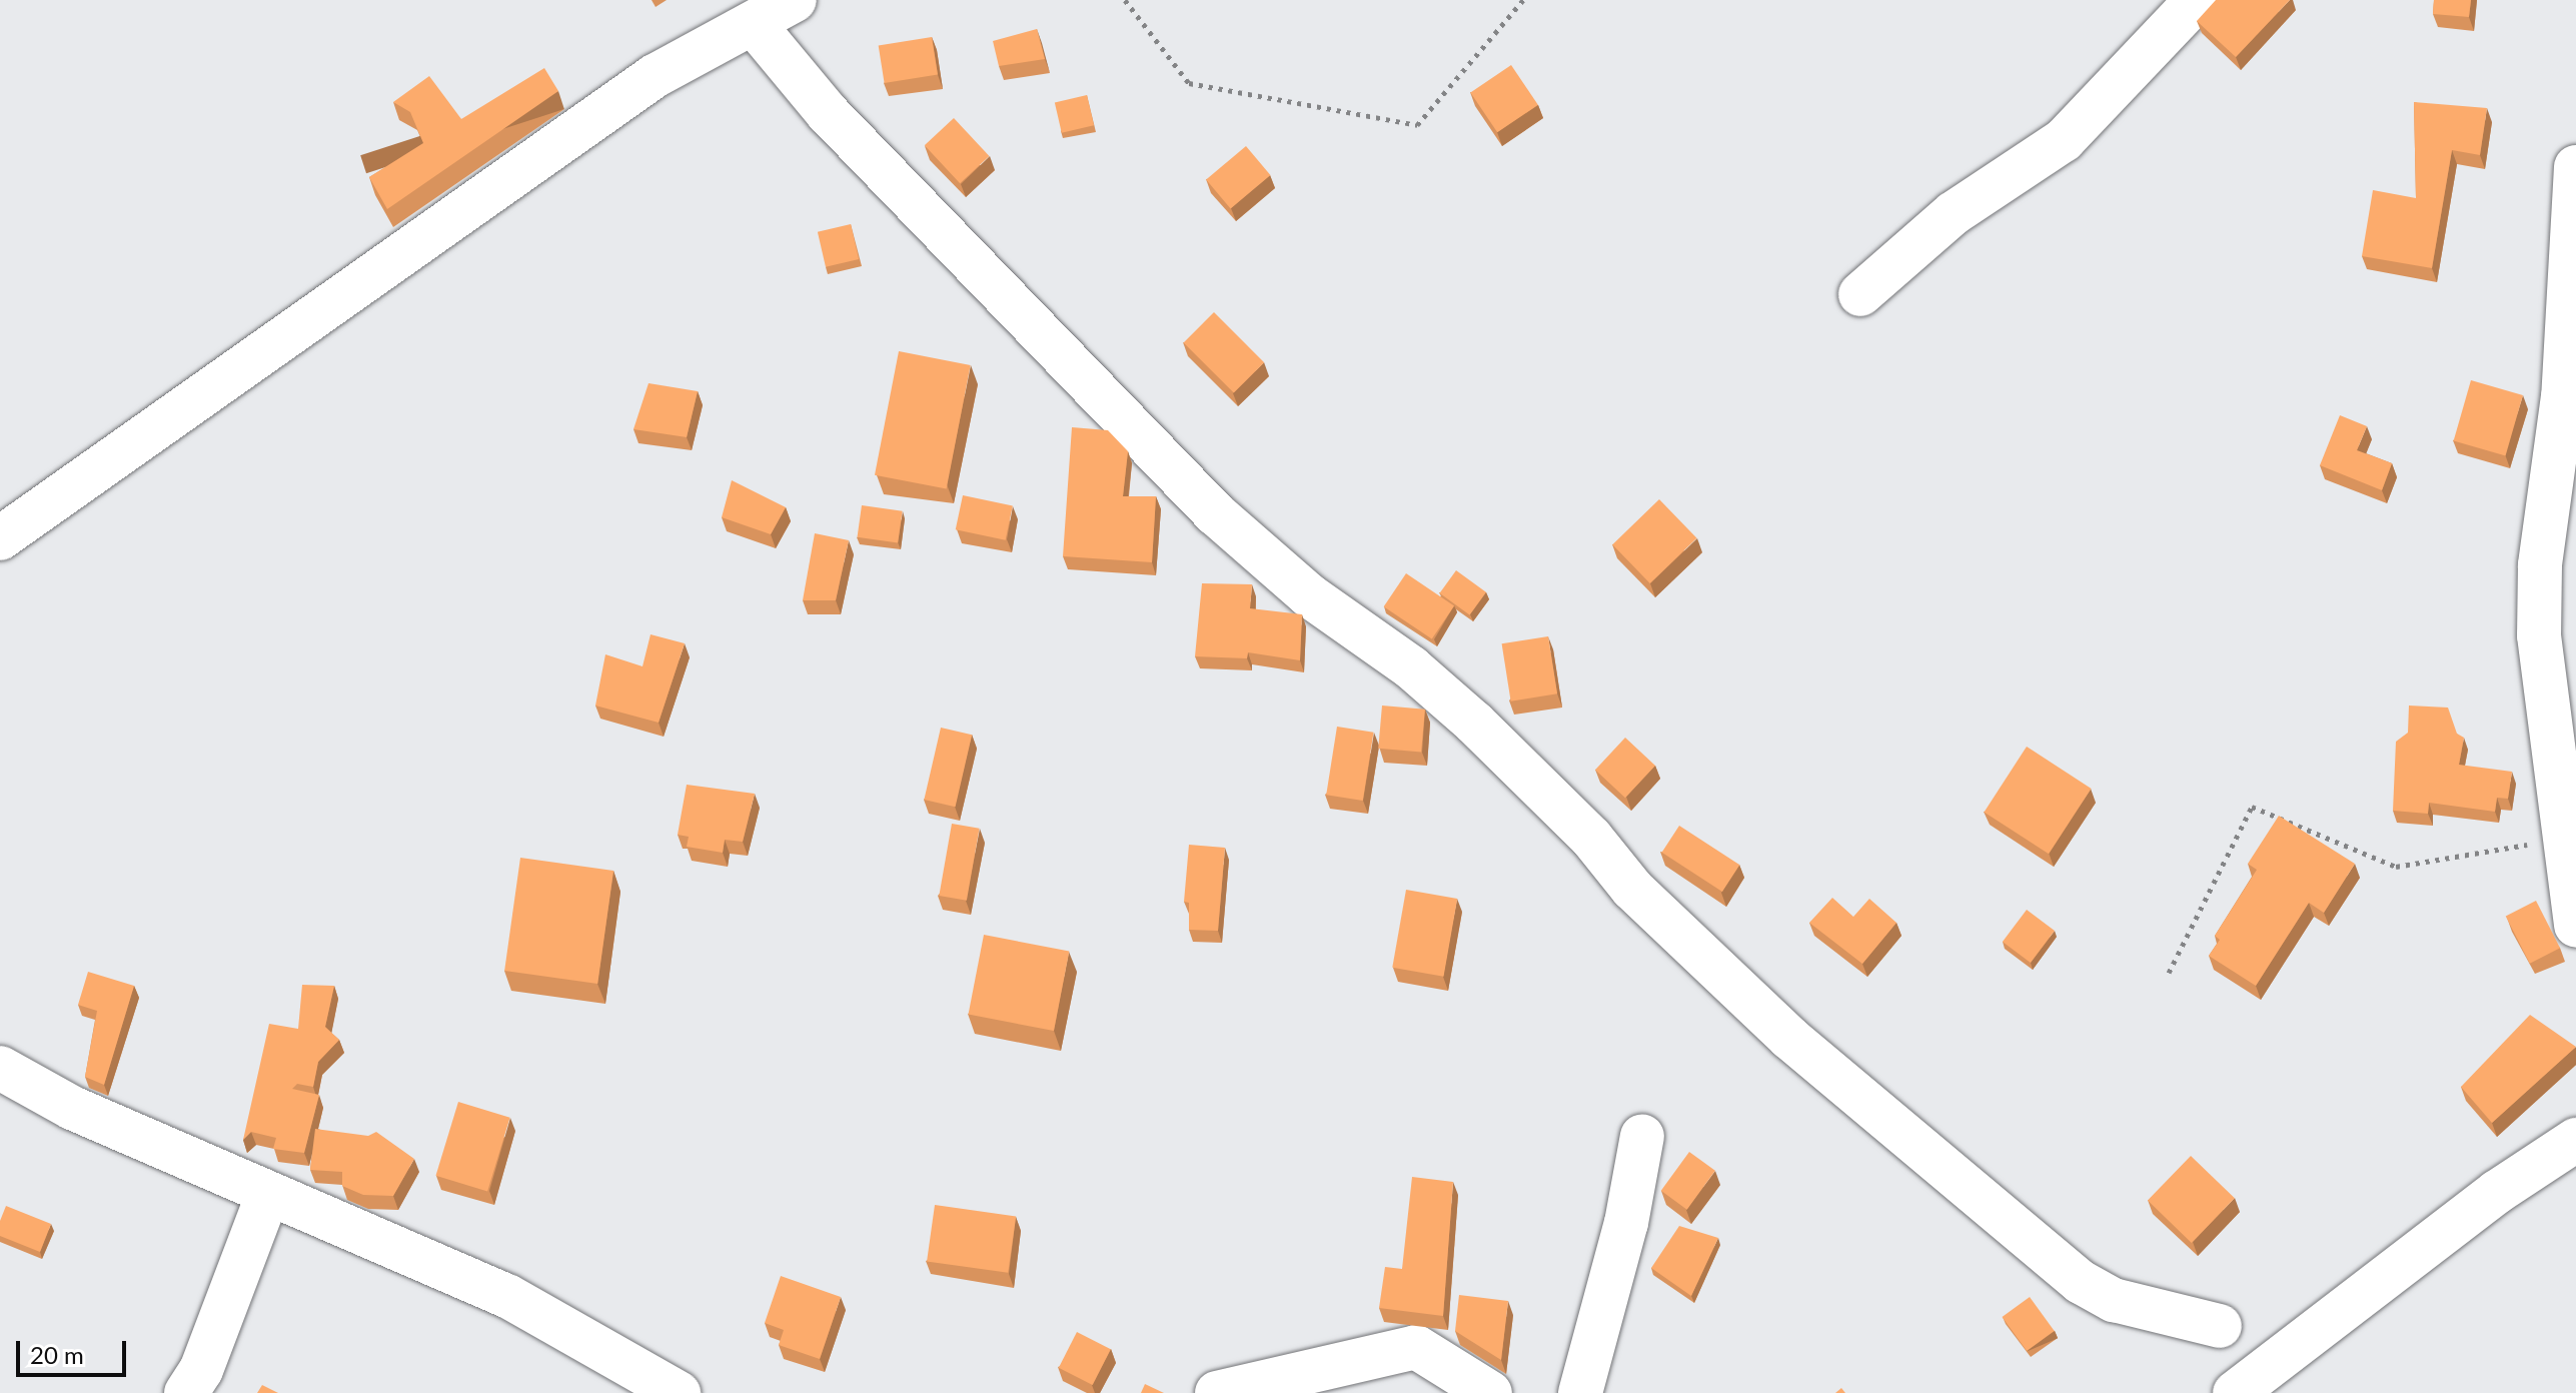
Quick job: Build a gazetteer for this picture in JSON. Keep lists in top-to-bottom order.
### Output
{
  "scale_bar": "20 m"
}
